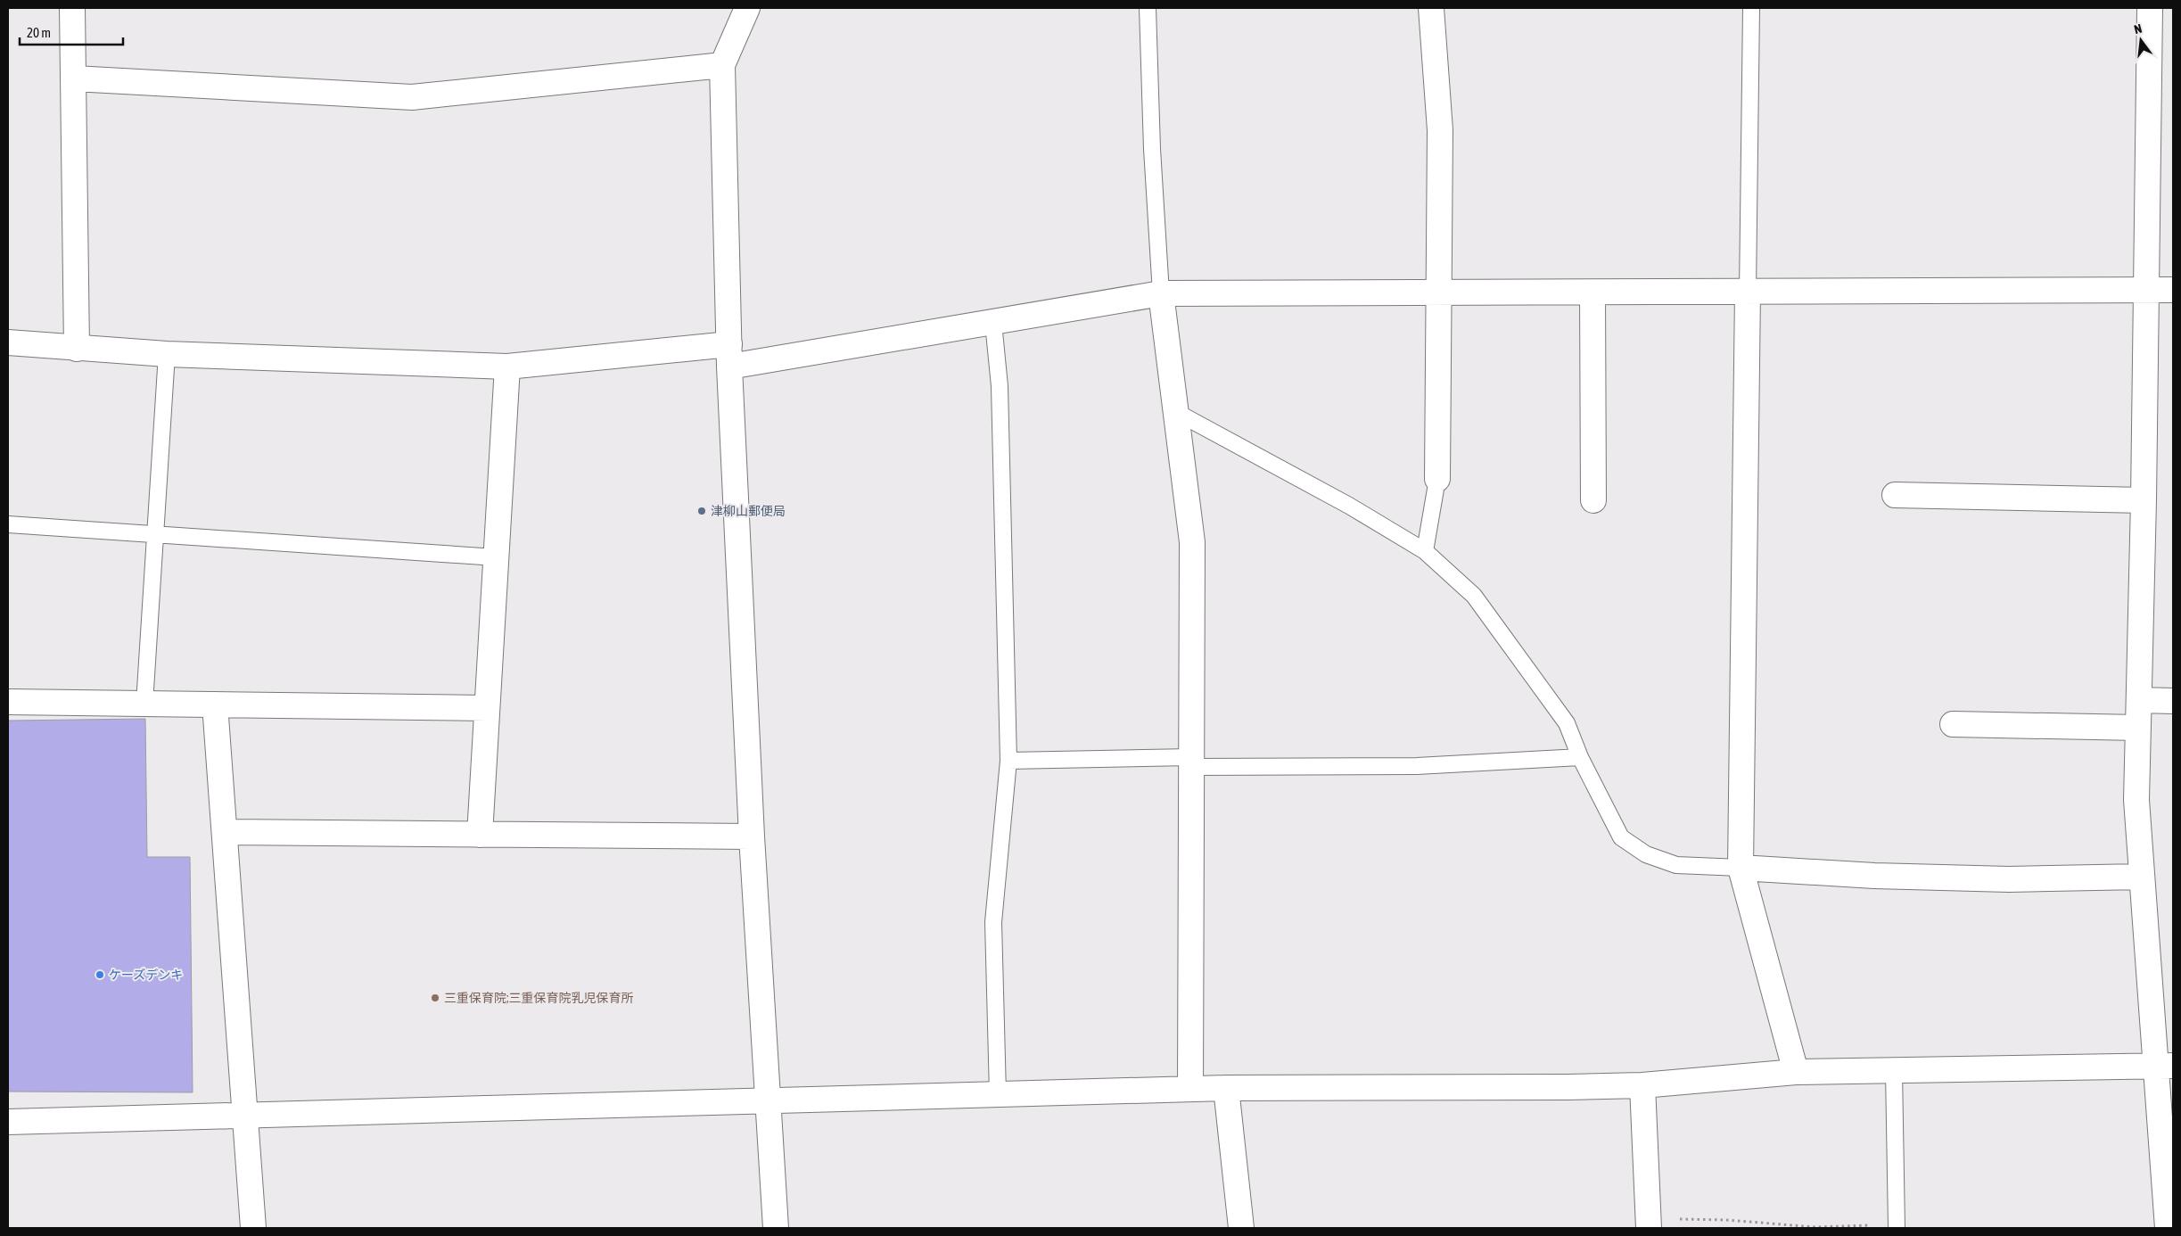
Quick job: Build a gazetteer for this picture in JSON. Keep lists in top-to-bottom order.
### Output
{
  "places": ["津柳山郵便局", "ケーズデンキ", "三重保育院;三重保育院乳児保育所"],
  "scale_bar": "20 m",
  "north": "top"
}
